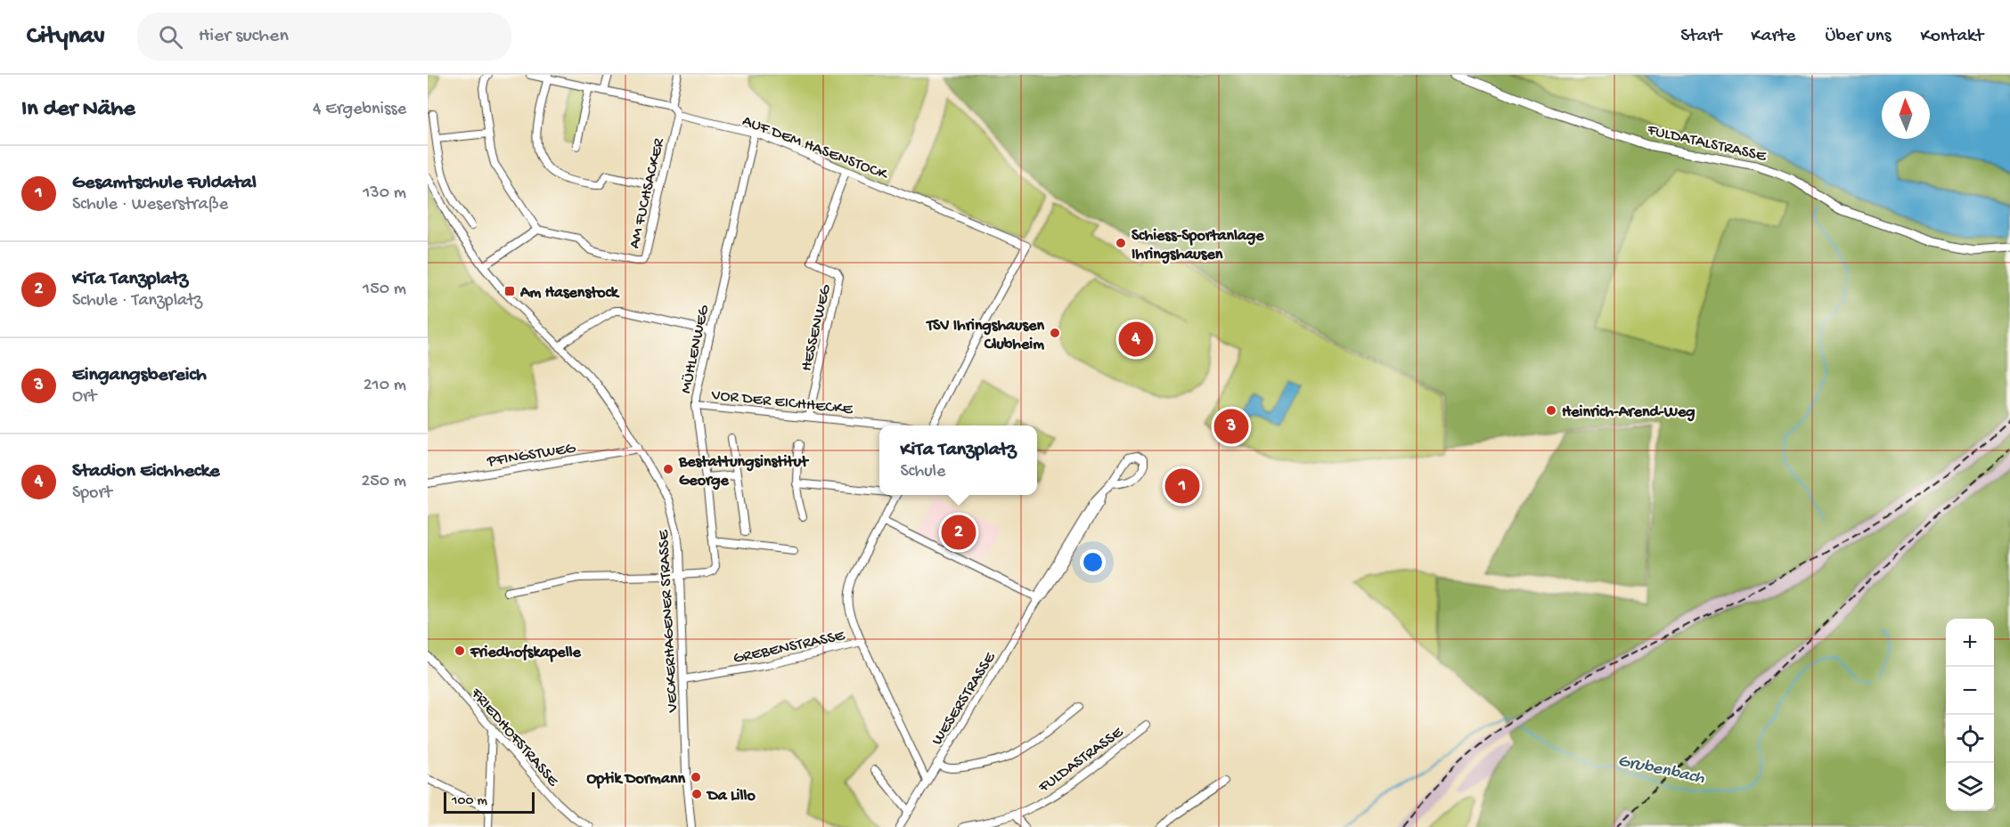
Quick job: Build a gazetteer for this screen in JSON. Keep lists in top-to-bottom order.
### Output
{
  "streets": {
    "main road": ["FULDATALSTRASSE"],
    "street": [
      "AUF DEM HASENSTOCK",
      "AM FUCHSACKER",
      "HESSENWEG",
      "MÜHLENWEG",
      "VOR DER EICHHECKE",
      "PFINGSTWEG",
      "VECKERHAGENER STRASSE",
      "GREBENSTRASSE",
      "WESERSTRASSE",
      "FRIEDHOFSTRASSE",
      "FULDASTRASSE"
    ]
  },
  "crossings": [
    ["AUF DEM HASENSTOCK", "AM FUCHSACKER"],
    ["AUF DEM HASENSTOCK", "HESSENWEG"],
    ["AUF DEM HASENSTOCK", "MÜHLENWEG"],
    ["HESSENWEG", "VOR DER EICHHECKE"],
    ["MÜHLENWEG", "VOR DER EICHHECKE"],
    ["MÜHLENWEG", "VECKERHAGENER STRASSE"],
    ["PFINGSTWEG", "VECKERHAGENER STRASSE"],
    ["VECKERHAGENER STRASSE", "GREBENSTRASSE"]
  ],
  "water": ["Grubenbach"],
  "places": {
    "other": [
      "Schiess-Sportanlage Ihringshausen",
      "TSV Ihringshausen Clubheim",
      "Heinrich-Arend-Weg",
      "Bestattungsinstitut George",
      "Friedhofskapelle",
      "Optik Dormann",
      "Da Lillo"
    ],
    "transit": ["Am Hasenstock"]
  },
  "scale_bar": "100 m",
  "north": "top",
  "page": {
    "header": "Citynav",
    "search": "Hier suchen",
    "nav": [
      "Start",
      "Karte",
      "Über uns",
      "Kontakt"
    ],
    "heading": ["In der Nähe", "4 Ergebnisse"],
    "list": [
      {
        "mark": "1",
        "name": "Gesamtschule Fuldatal",
        "note": "Schule · Weserstraße",
        "value": "130 m"
      },
      {
        "mark": "2",
        "name": "KiTa Tanzplatz",
        "note": "Schule · Tanzplatz",
        "value": "150 m"
      },
      {
        "mark": "3",
        "name": "Eingangsbereich",
        "note": "Ort",
        "value": "210 m"
      },
      {
        "mark": "4",
        "name": "Stadion Eichhecke",
        "note": "Sport",
        "value": "250 m"
      }
    ],
    "pins": [
      "4",
      "3",
      "1",
      "2"
    ],
    "popup": ["KiTa Tanzplatz", "Schule"],
    "map_buttons": ["+", "−"],
    "scale": "100 m"
  }
}
